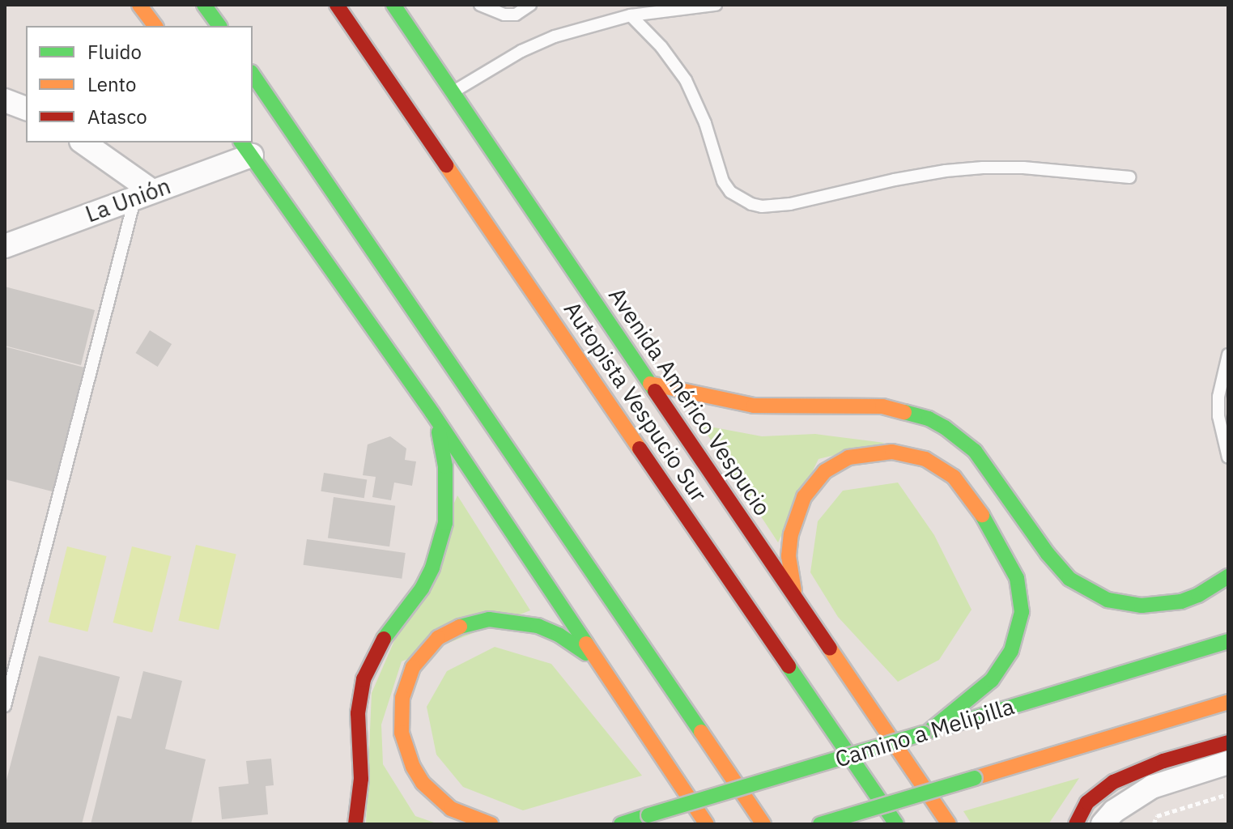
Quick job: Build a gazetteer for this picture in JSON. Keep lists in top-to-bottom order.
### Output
{
  "streets": {
    "main road": ["Autopista Vespucio Sur", "Avenida Américo Vespucio", "Camino a Melipilla"],
    "street": ["La Unión"]
  },
  "legend": ["Fluido", "Lento", "Atasco"]
}
